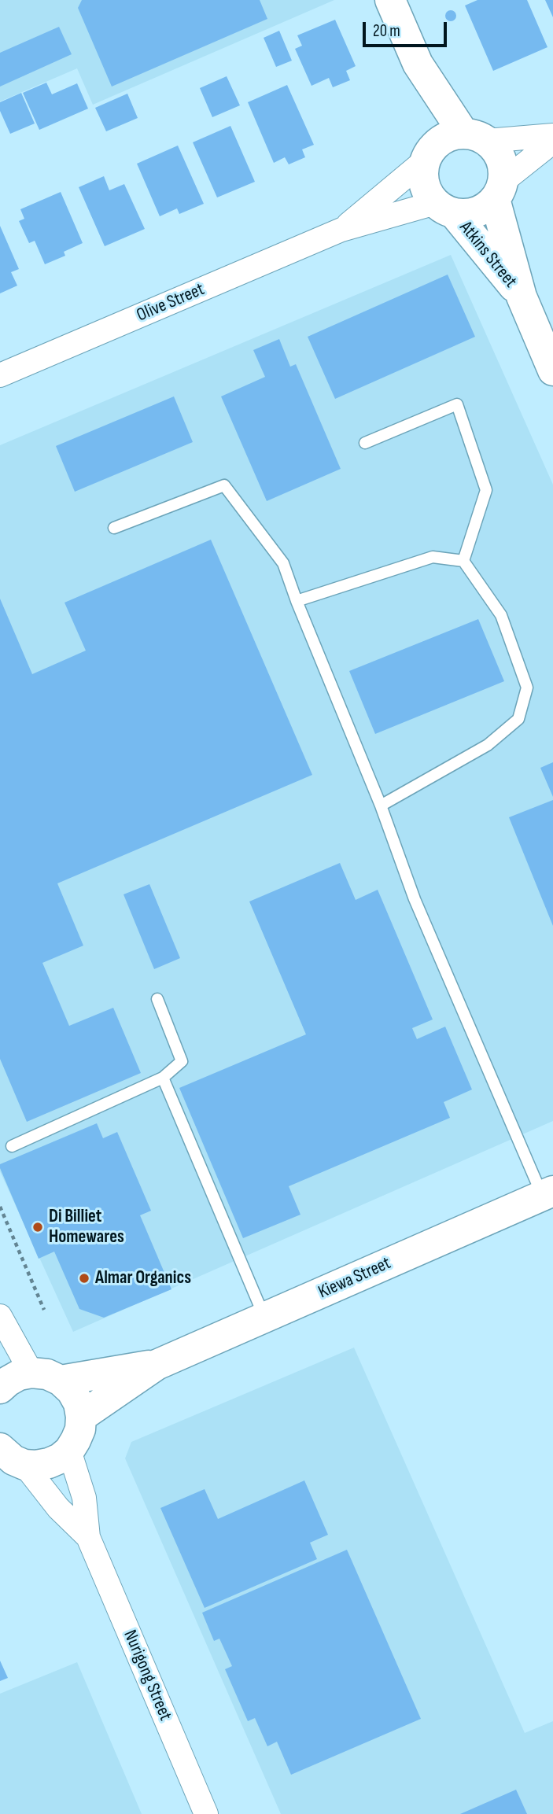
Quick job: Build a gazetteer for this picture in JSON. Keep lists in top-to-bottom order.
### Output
{
  "streets": {
    "street": [
      "Atkins Street",
      "Olive Street",
      "Kiewa Street",
      "Nurigong Street"
    ]
  },
  "crossings": [
    ["Atkins Street", "Olive Street"]
  ],
  "places": ["Di Billiet Homewares", "Almar Organics"],
  "scale_bar": "20 m"
}
